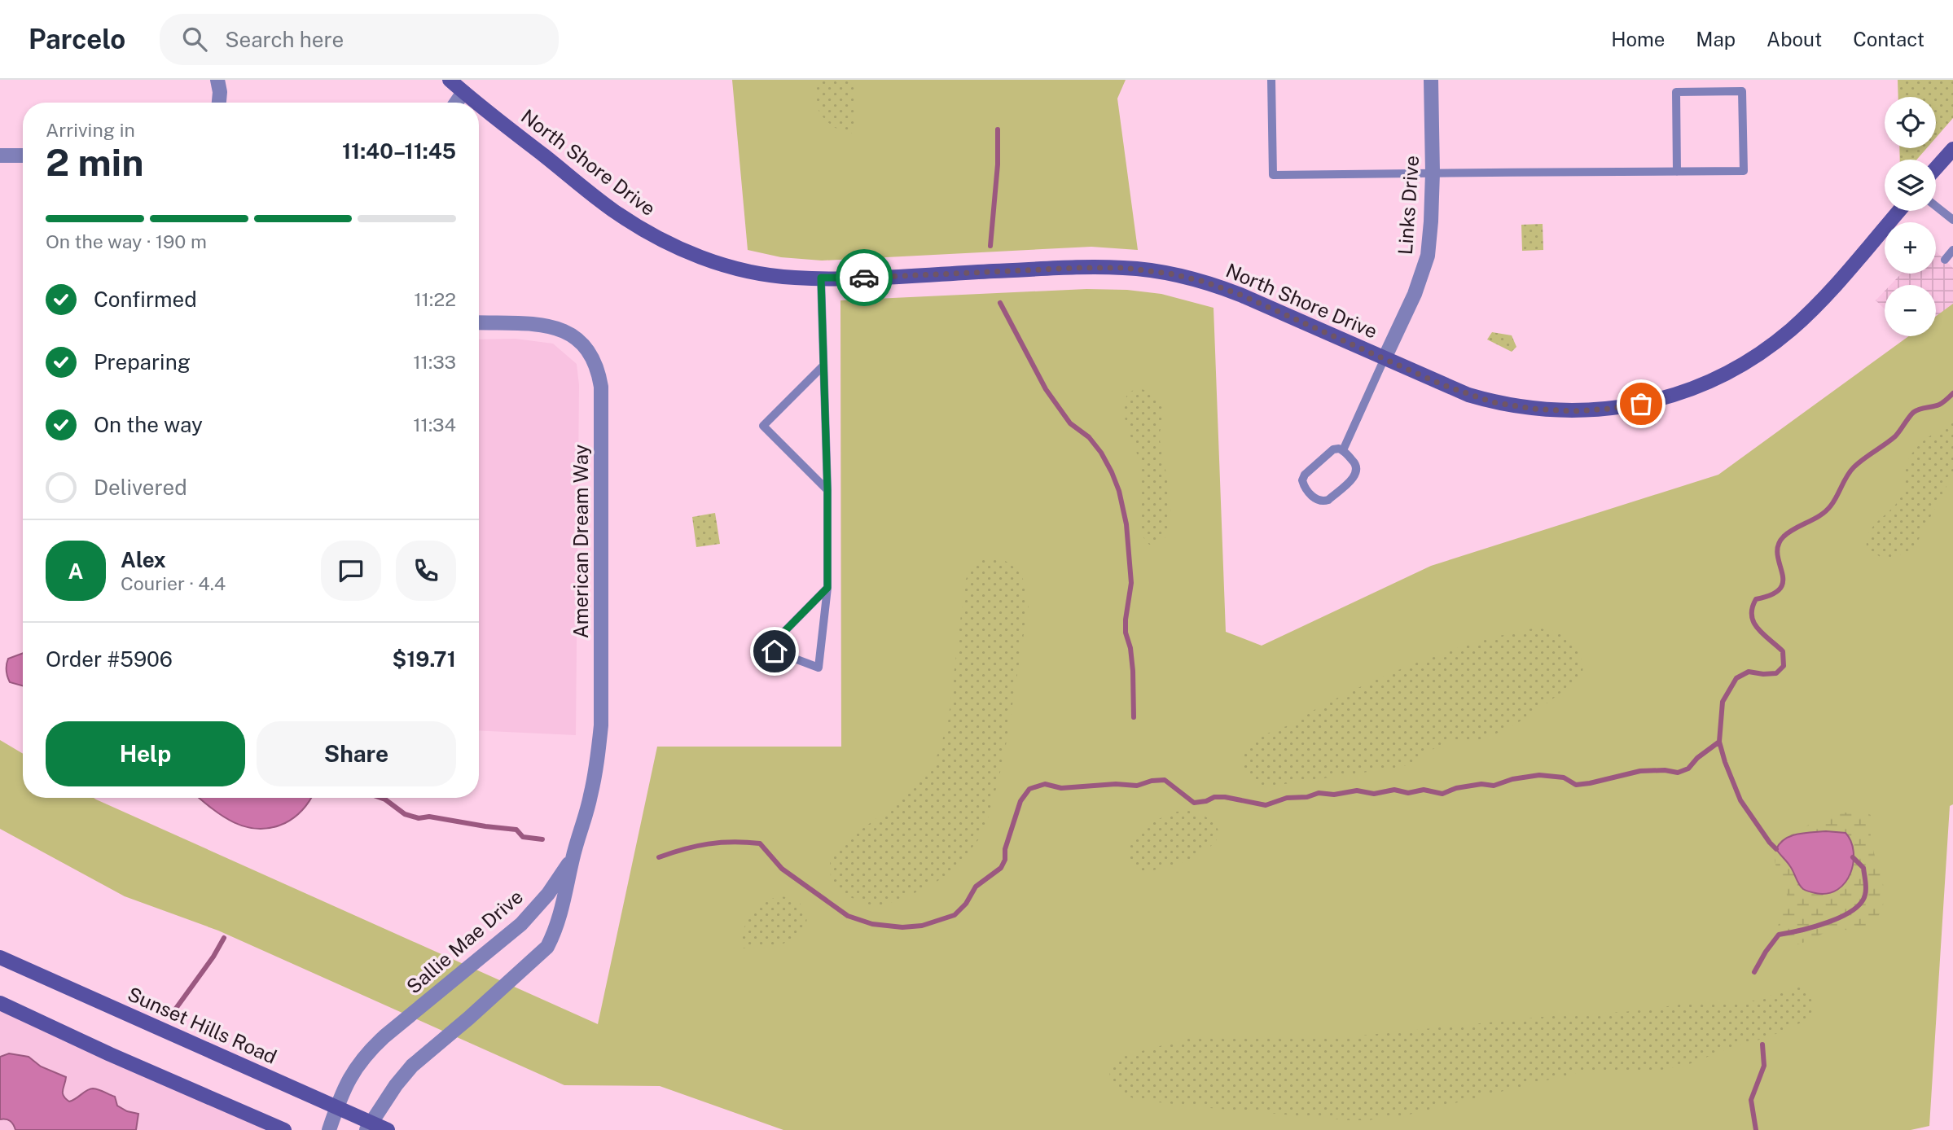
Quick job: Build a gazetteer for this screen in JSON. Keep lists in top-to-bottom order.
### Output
{
  "streets": {
    "street": [
      "North Shore Drive",
      "Links Drive",
      "American Dream Way",
      "Sallie Mae Drive",
      "Sunset Hills Road"
    ]
  },
  "crossings": [
    ["North Shore Drive", "Links Drive"],
    ["American Dream Way", "Sallie Mae Drive"],
    ["Sallie Mae Drive", "Sunset Hills Road"]
  ],
  "page": {
    "header": "Parcelo",
    "search": "Search here",
    "nav": [
      "Home",
      "Map",
      "About",
      "Contact"
    ],
    "map_buttons": ["+", "−"],
    "heading": ["2 min", "Arriving in", "11:40–11:45"],
    "panel": [
      "Alex",
      "Courier · 4.4",
      "Order #5906",
      "$19.71"
    ],
    "bar": "On the way · 190 m",
    "list": [
      ["Confirmed", "11:22"],
      ["Preparing", "11:33"],
      ["On the way", "11:34"],
      "Delivered"
    ],
    "round": "A",
    "buttons": ["Help", "Share"]
  }
}
